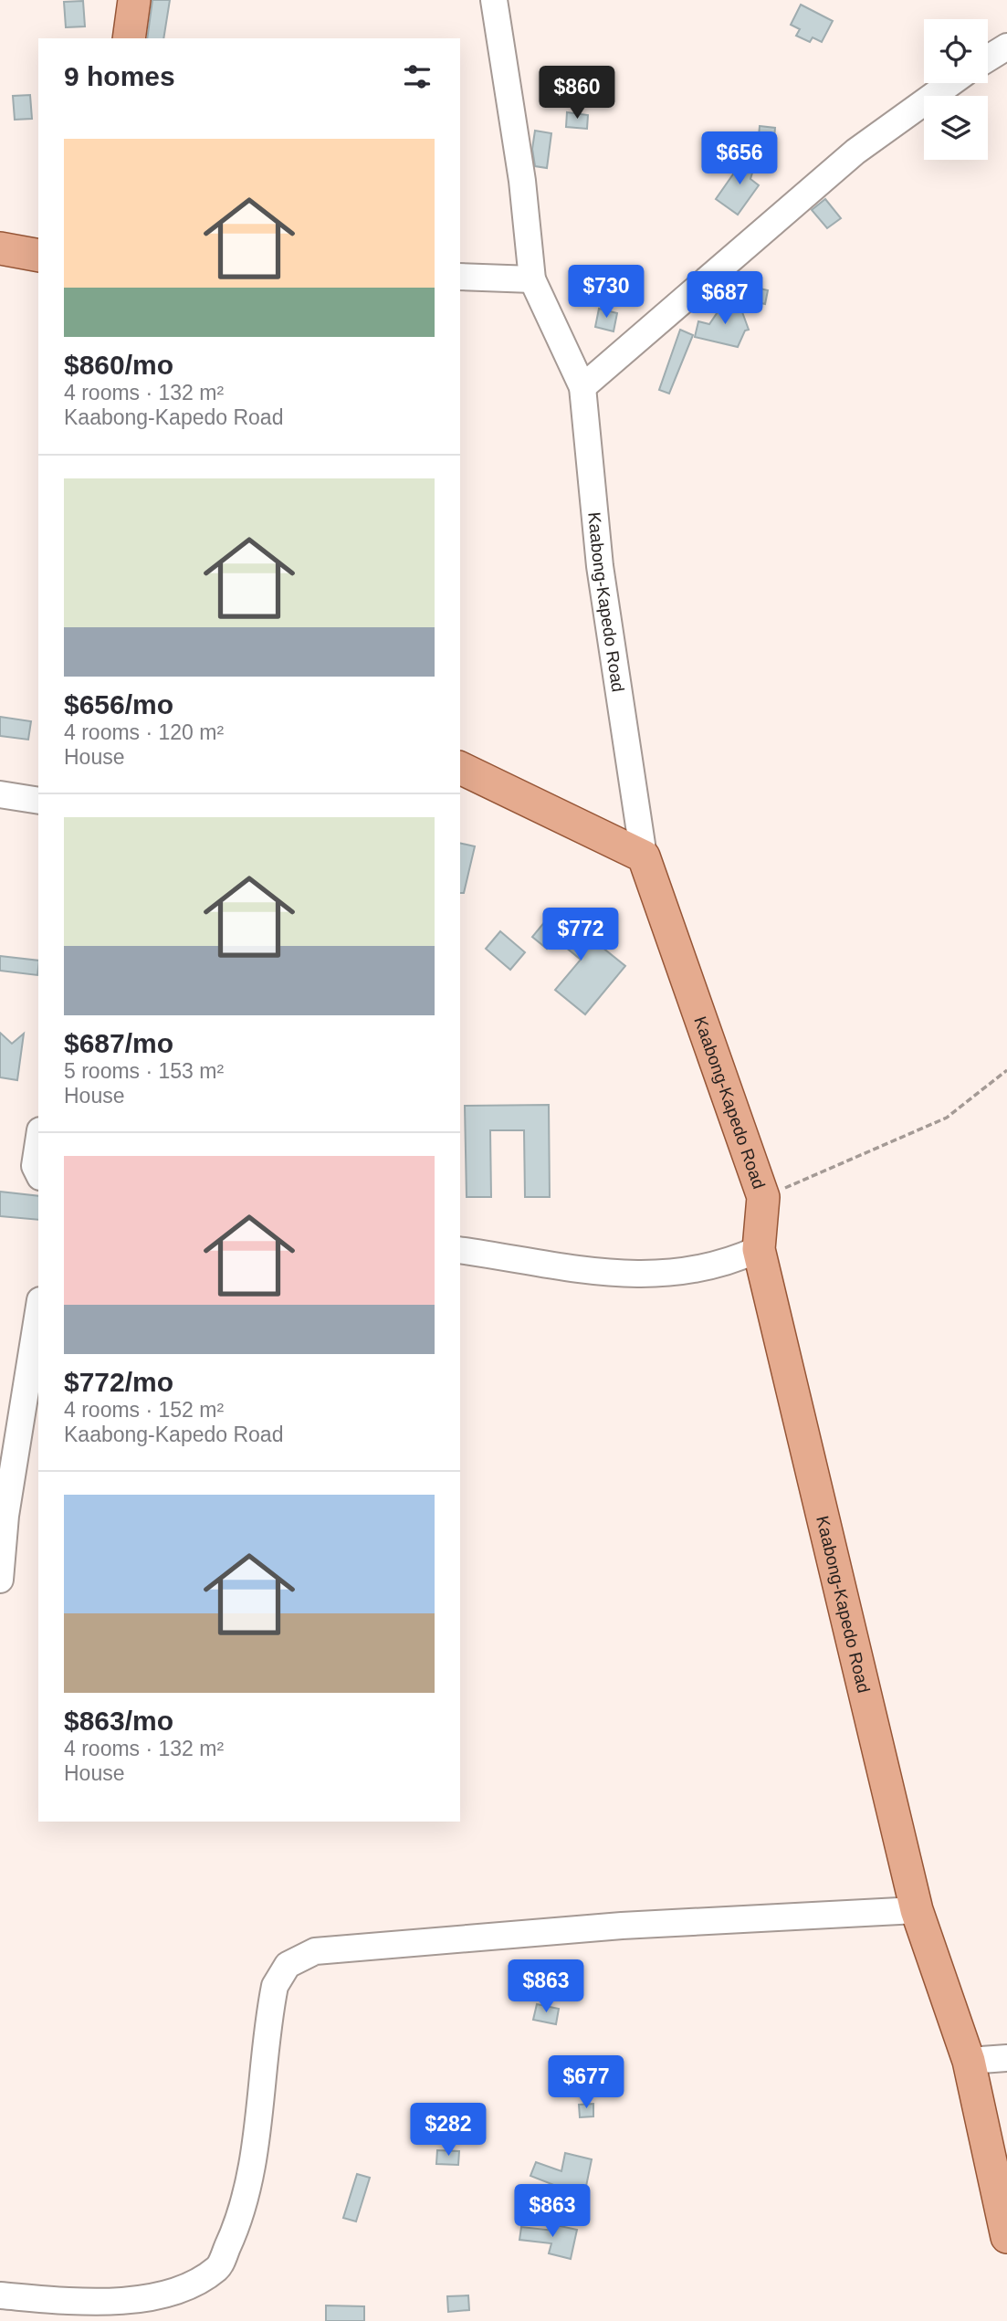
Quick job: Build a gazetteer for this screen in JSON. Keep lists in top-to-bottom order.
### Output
{
  "streets": {
    "main road": ["Kaabong-Kapedo Road"]
  },
  "page": {
    "heading": "9 homes",
    "price": [
      "$860",
      "$656",
      "$730",
      "$687",
      "$772",
      "$863",
      "$677",
      "$282",
      "$863"
    ],
    "list": [
      {
        "name": "$860/mo",
        "note": "4 rooms · 132 m² · Kaabong-Kapedo Road"
      },
      {
        "name": "$656/mo",
        "note": "4 rooms · 120 m² · House"
      },
      {
        "name": "$687/mo",
        "note": "5 rooms · 153 m² · House"
      },
      {
        "name": "$772/mo",
        "note": "4 rooms · 152 m² · Kaabong-Kapedo Road"
      },
      {
        "name": "$863/mo",
        "note": "4 rooms · 132 m² · House"
      }
    ]
  }
}
